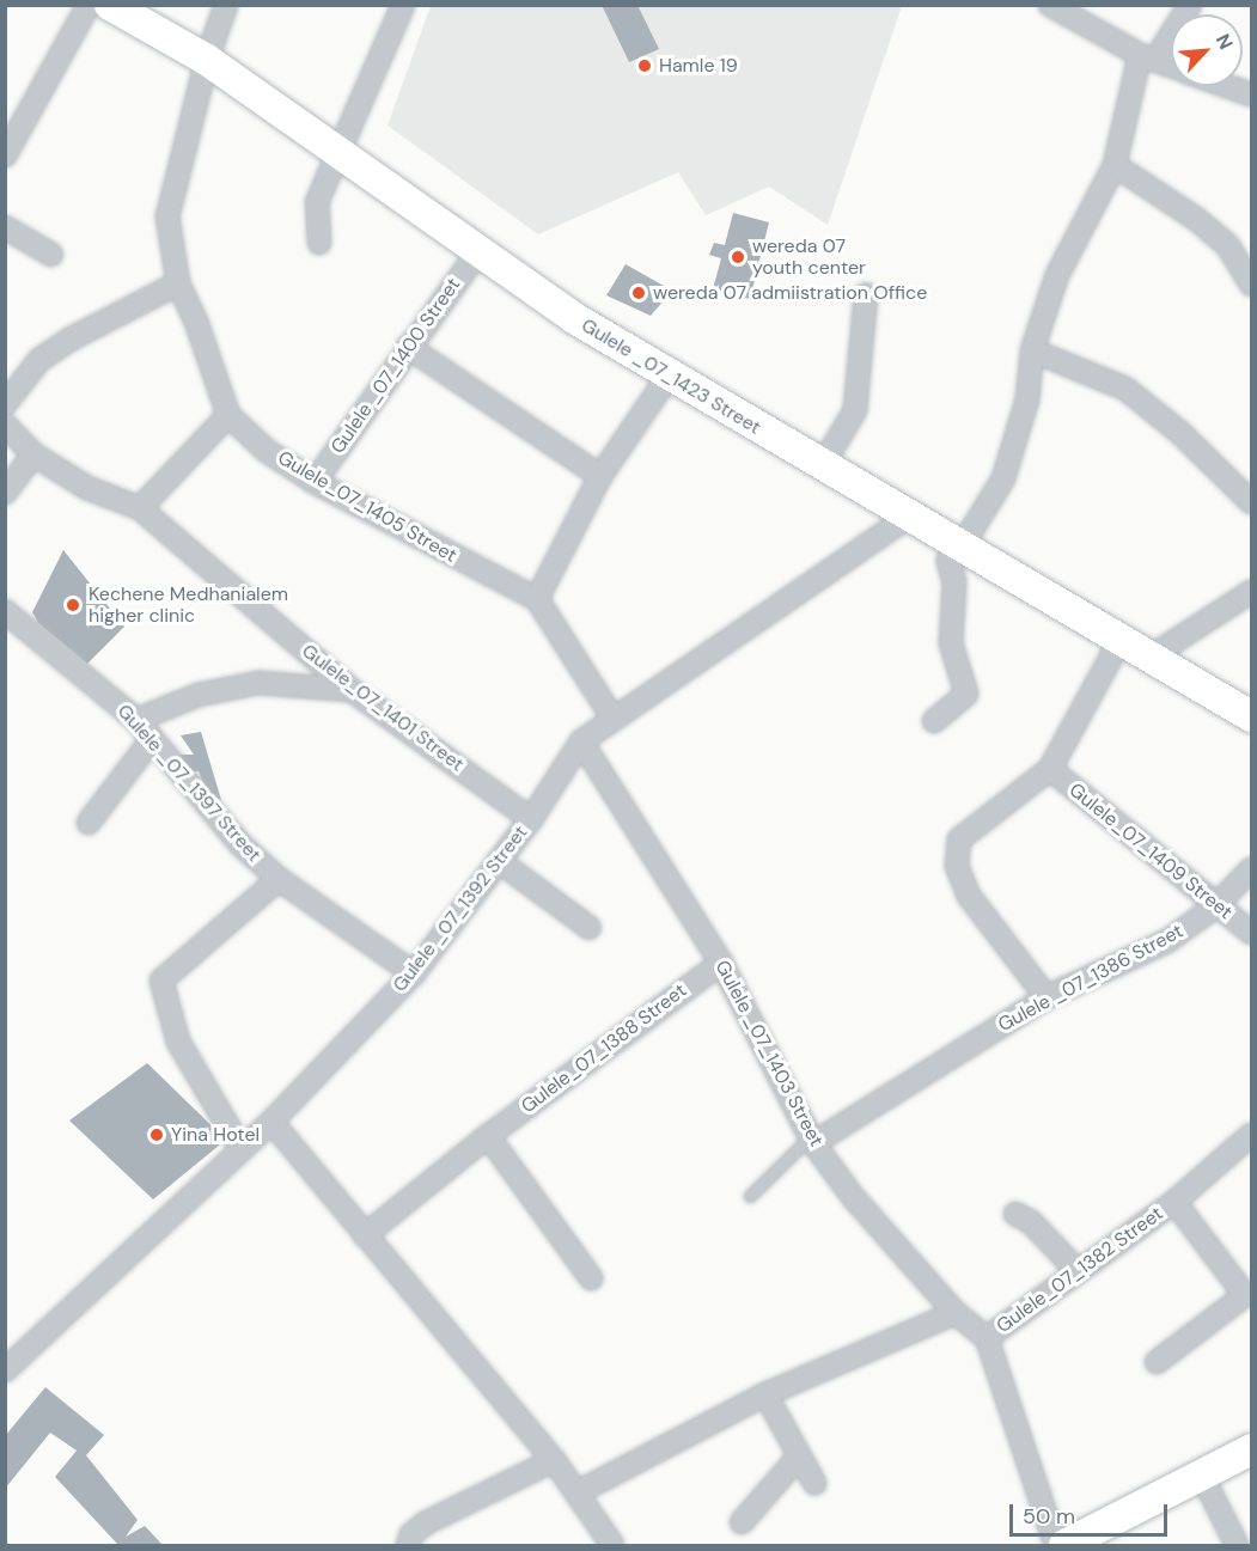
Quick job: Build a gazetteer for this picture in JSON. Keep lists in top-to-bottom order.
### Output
{
  "streets": {
    "main road": ["Gulele _07_1423 Street"],
    "street": [
      "Gulele _07_1400 Street",
      "Gulele_07_1405 Street",
      "Gulele_07_1401 Street",
      "Gulele _07_1397 Street",
      "Gulele_07_1409 Street",
      "Gulele _07_1392 Street",
      "Gulele _07_1386 Street",
      "Gulele_07_1388 Street",
      "Gulele _07_1403 Street",
      "Gulele_07_1382 Street"
    ]
  },
  "crossings": [
    ["Gulele _07_1400 Street", "Gulele _07_1423 Street"],
    ["Gulele _07_1400 Street", "Gulele_07_1405 Street"],
    ["Gulele _07_1423 Street", "Gulele_07_1405 Street"],
    ["Gulele _07_1423 Street", "Gulele _07_1392 Street"],
    ["Gulele_07_1401 Street", "Gulele _07_1392 Street"],
    ["Gulele _07_1397 Street", "Gulele _07_1392 Street"],
    ["Gulele_07_1409 Street", "Gulele _07_1386 Street"],
    ["Gulele _07_1392 Street", "Gulele _07_1403 Street"],
    ["Gulele _07_1386 Street", "Gulele _07_1403 Street"],
    ["Gulele_07_1388 Street", "Gulele _07_1403 Street"],
    ["Gulele _07_1403 Street", "Gulele_07_1382 Street"]
  ],
  "places": [
    "Hamle 19",
    "wereda 07 youth center",
    "wereda 07 admiistration Office",
    "Kechene Medhanialem higher clinic",
    "Yina Hotel"
  ],
  "scale_bar": "50 m",
  "north": "top right"
}
